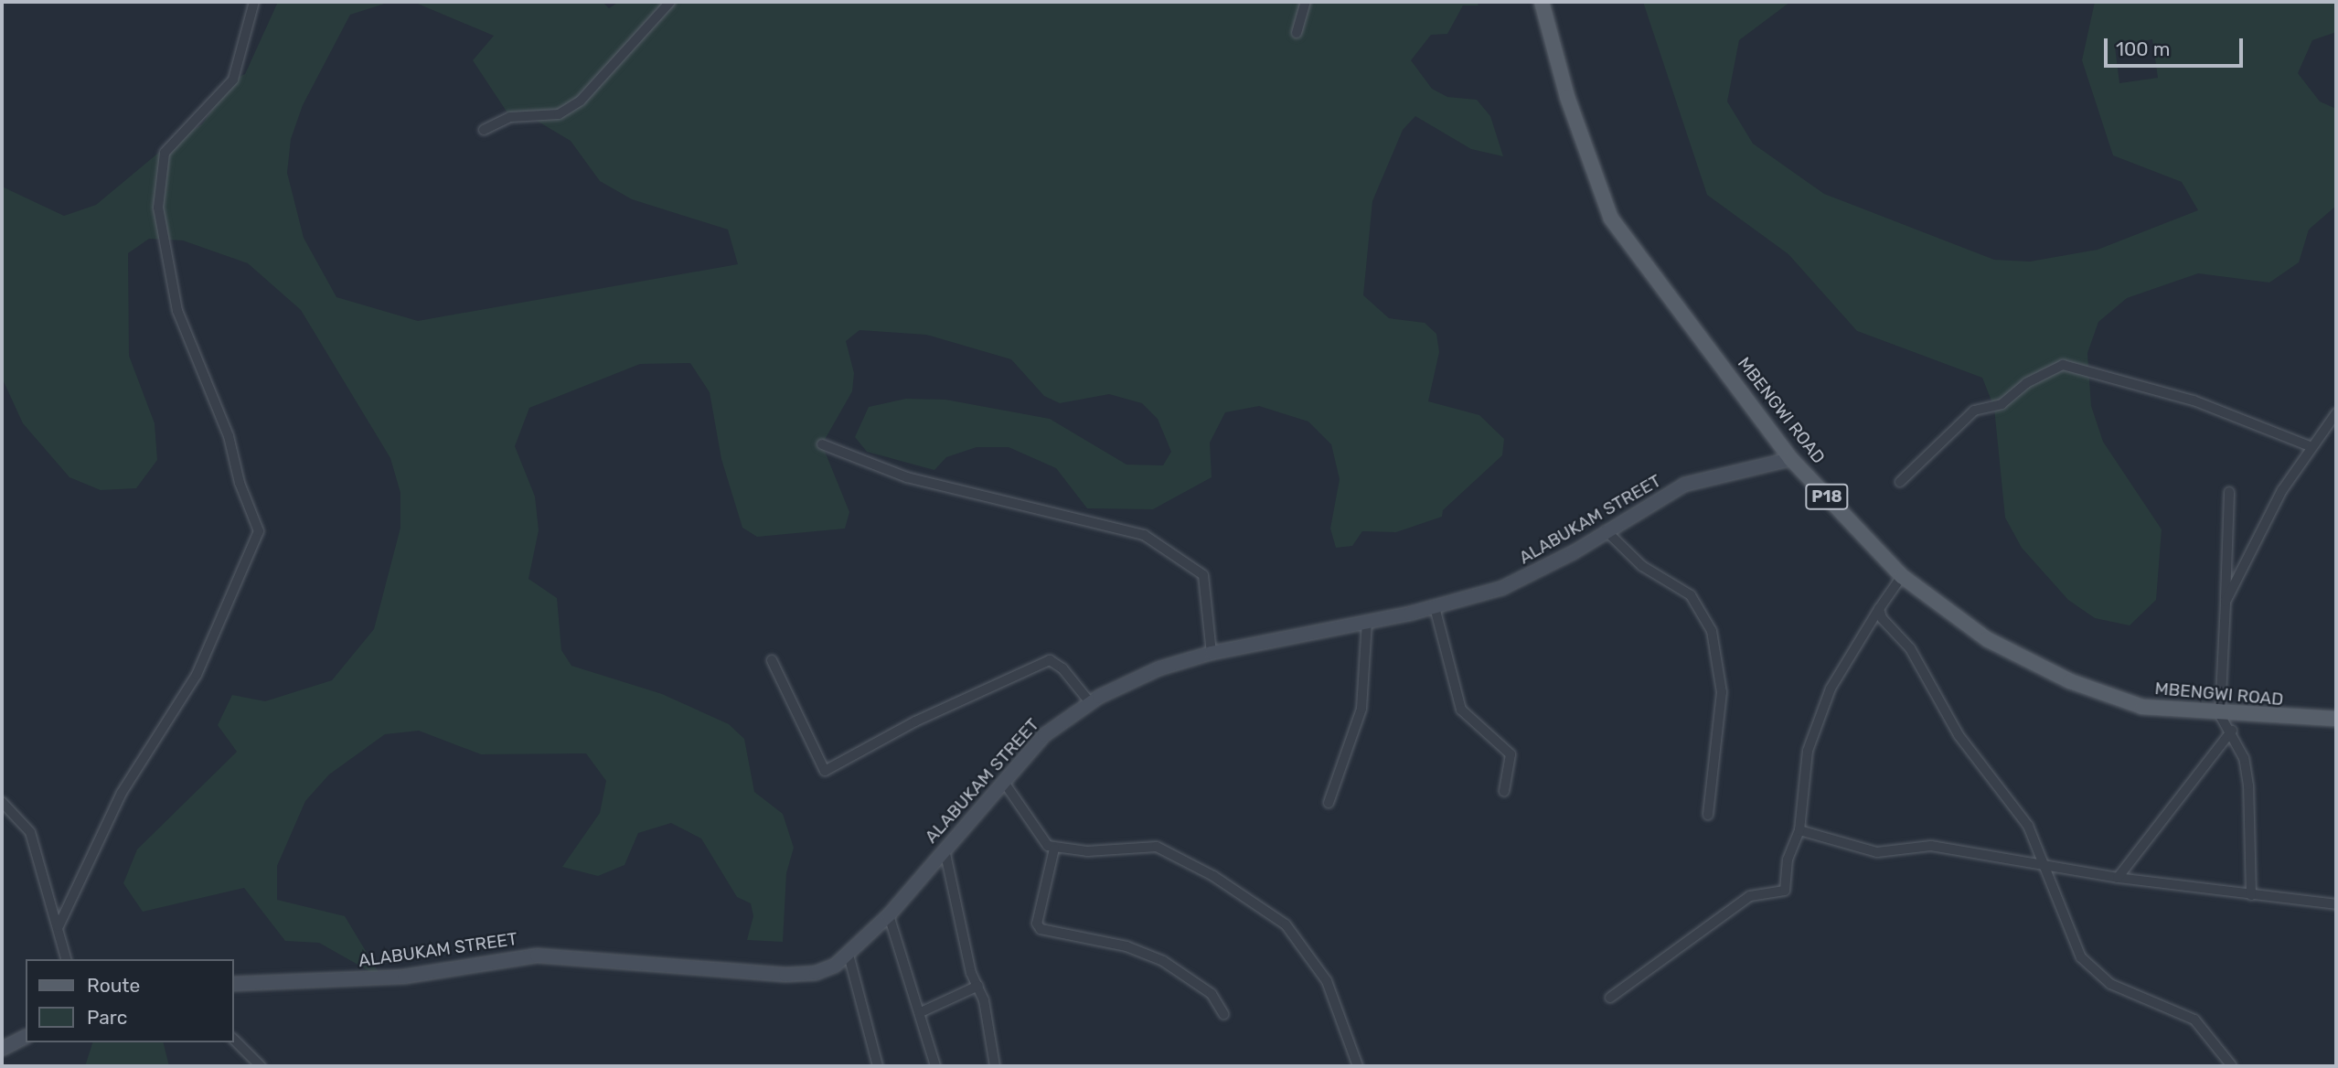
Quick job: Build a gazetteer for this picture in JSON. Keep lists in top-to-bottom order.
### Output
{
  "streets": {
    "main road": ["MBENGWI ROAD", "P18"],
    "street": ["ALABUKAM STREET"]
  },
  "crossings": [
    ["MBENGWI ROAD", "ALABUKAM STREET"]
  ],
  "legend": ["Route", "Parc"],
  "scale_bar": "100 m"
}
